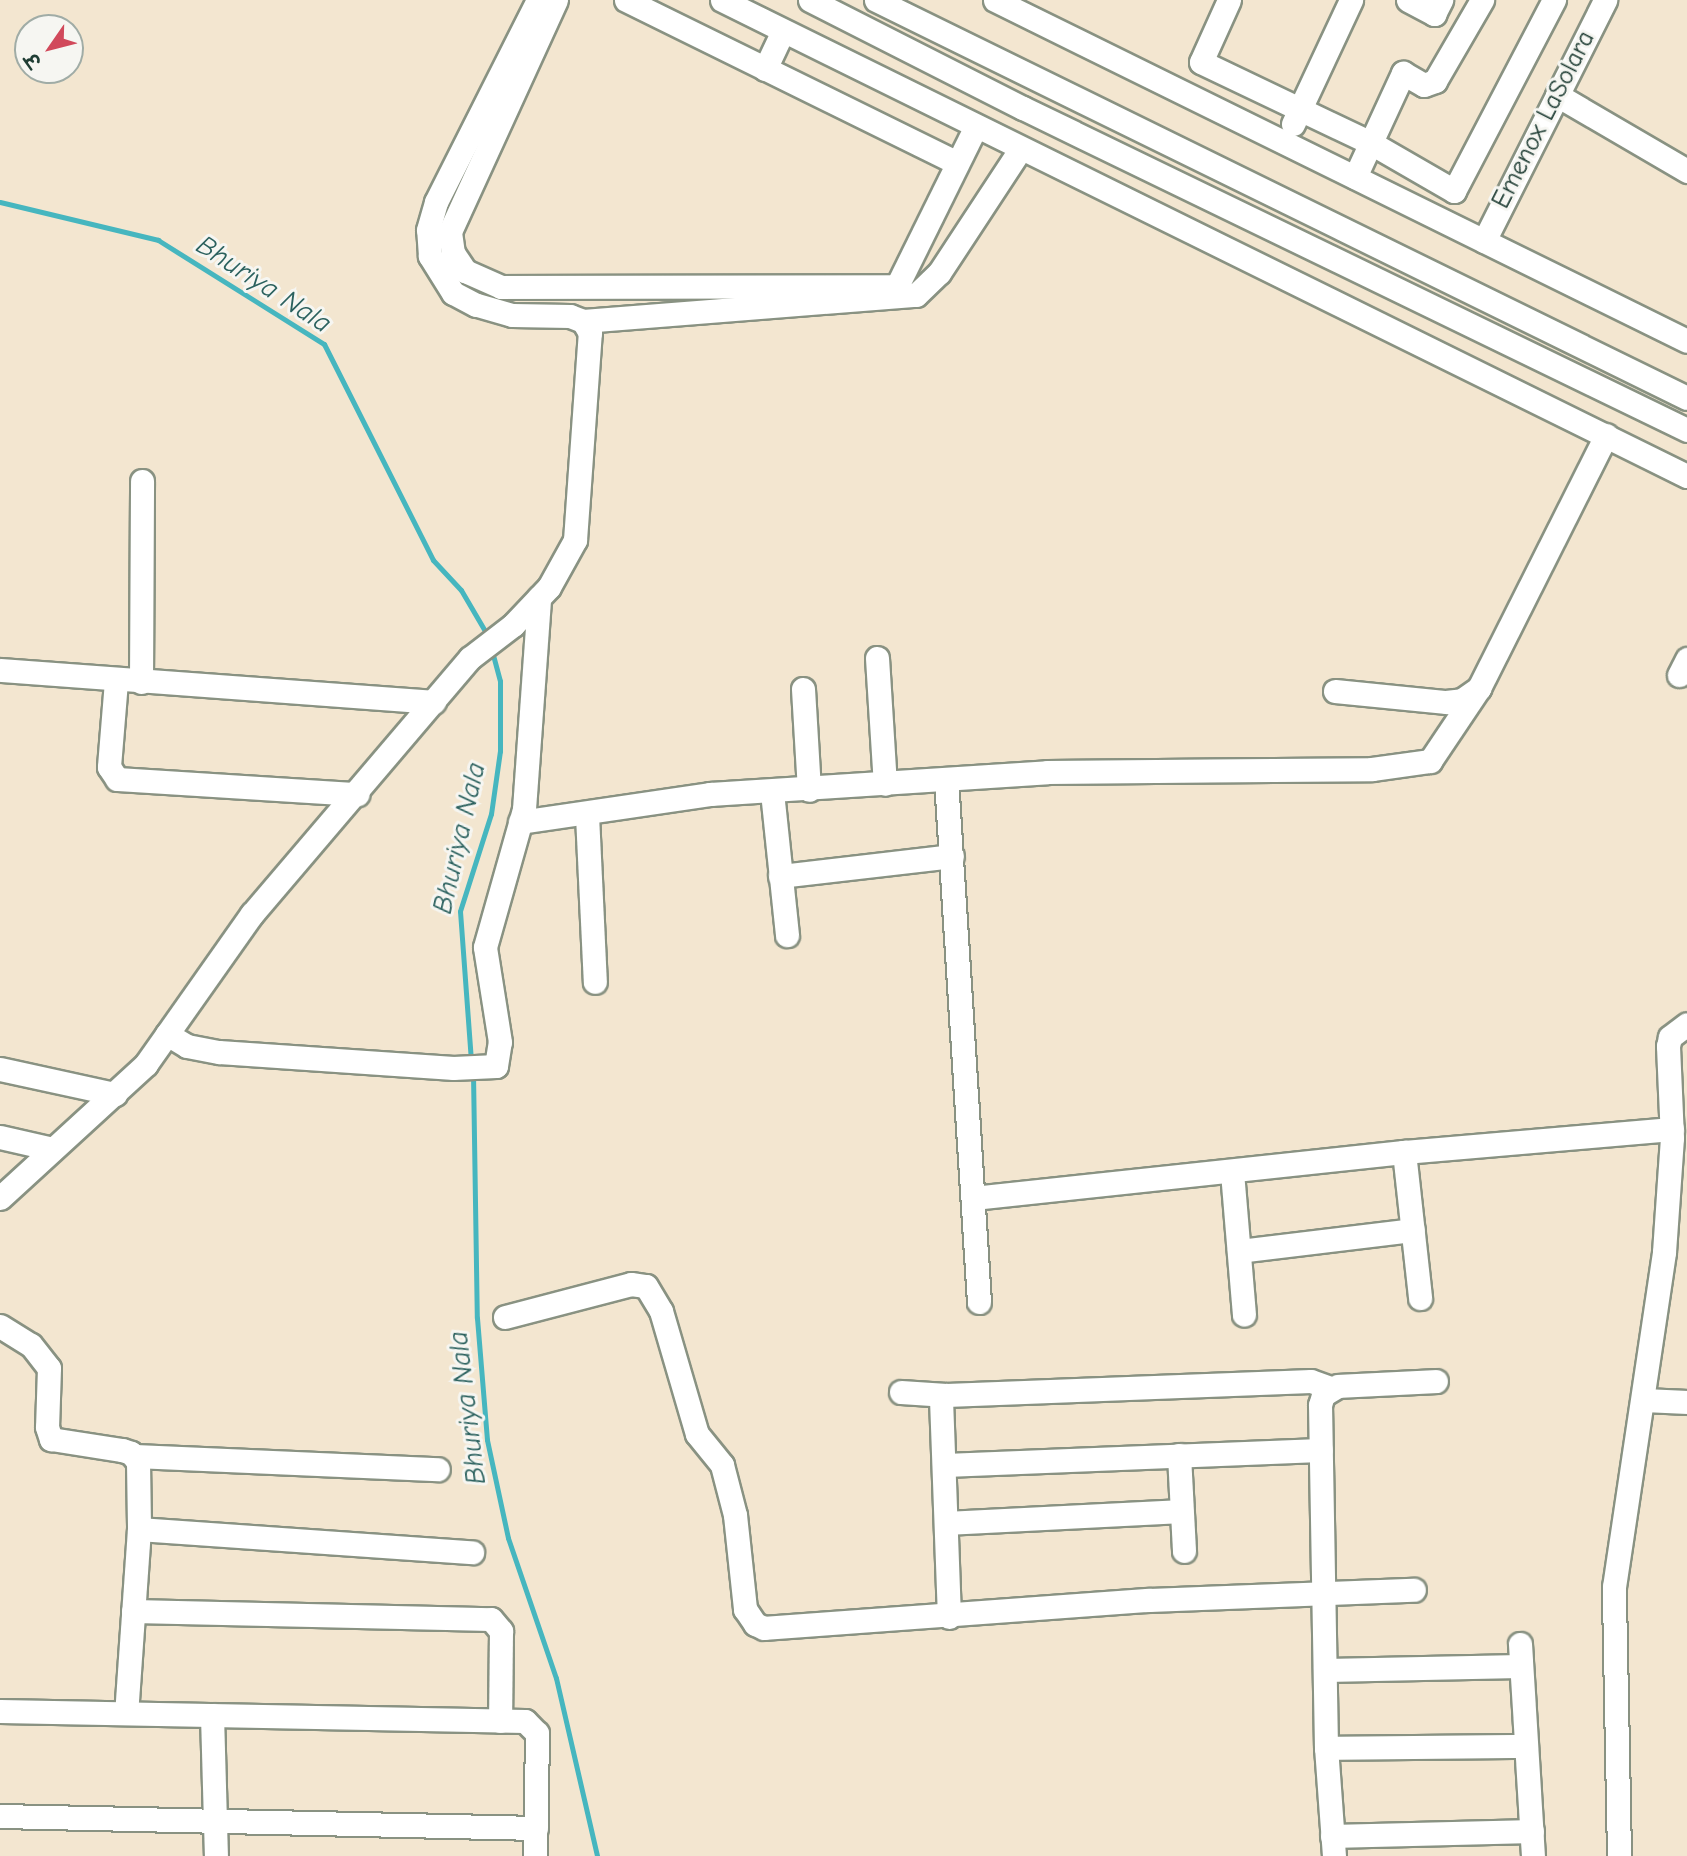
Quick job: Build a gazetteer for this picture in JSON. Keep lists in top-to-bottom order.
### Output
{
  "streets": {
    "street": ["Emenox LaSolara"]
  },
  "water": ["Bhuriya Nala"],
  "north": "bottom left"
}
